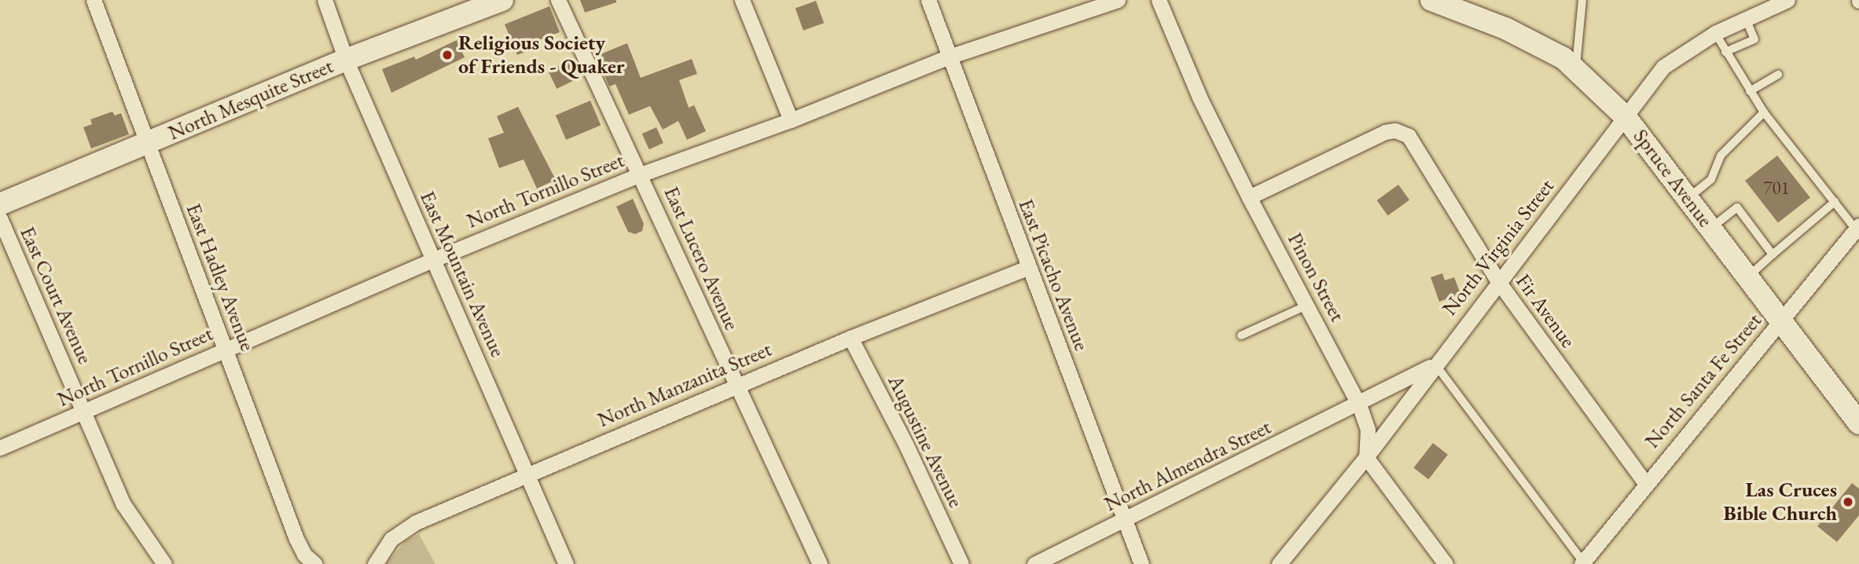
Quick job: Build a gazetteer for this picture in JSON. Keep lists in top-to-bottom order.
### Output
{
  "streets": {
    "main road": ["North Mesquite Street", "Spruce Avenue"],
    "street": [
      "North Tornillo Street",
      "North Virginia Street",
      "East Lucero Avenue",
      "East Mountain Avenue",
      "East Picacho Avenue",
      "East Hadley Avenue",
      "Pinon Street",
      "East Court Avenue",
      "Fir Avenue",
      "North Santa Fe Street",
      "North Manzanita Street",
      "Augustine Avenue",
      "North Almendra Street"
    ]
  },
  "crossings": [
    ["North Mesquite Street", "East Mountain Avenue"],
    ["North Mesquite Street", "East Hadley Avenue"],
    ["Spruce Avenue", "North Virginia Street"],
    ["Spruce Avenue", "North Santa Fe Street"],
    ["North Tornillo Street", "East Lucero Avenue"],
    ["North Tornillo Street", "East Mountain Avenue"],
    ["North Tornillo Street", "East Picacho Avenue"],
    ["North Tornillo Street", "East Hadley Avenue"],
    ["North Tornillo Street", "East Court Avenue"],
    ["North Virginia Street", "Pinon Street"],
    ["North Virginia Street", "Fir Avenue"],
    ["North Virginia Street", "North Almendra Street"],
    ["East Lucero Avenue", "North Manzanita Street"],
    ["East Mountain Avenue", "North Manzanita Street"],
    ["East Picacho Avenue", "North Manzanita Street"],
    ["East Picacho Avenue", "North Almendra Street"],
    ["Pinon Street", "Fir Avenue"],
    ["Pinon Street", "North Almendra Street"],
    ["Fir Avenue", "North Santa Fe Street"],
    ["North Manzanita Street", "Augustine Avenue"]
  ],
  "places": ["Religious Society of Friends - Quaker", "Las Cruces Bible Church"],
  "house_numbers": ["701"]
}
